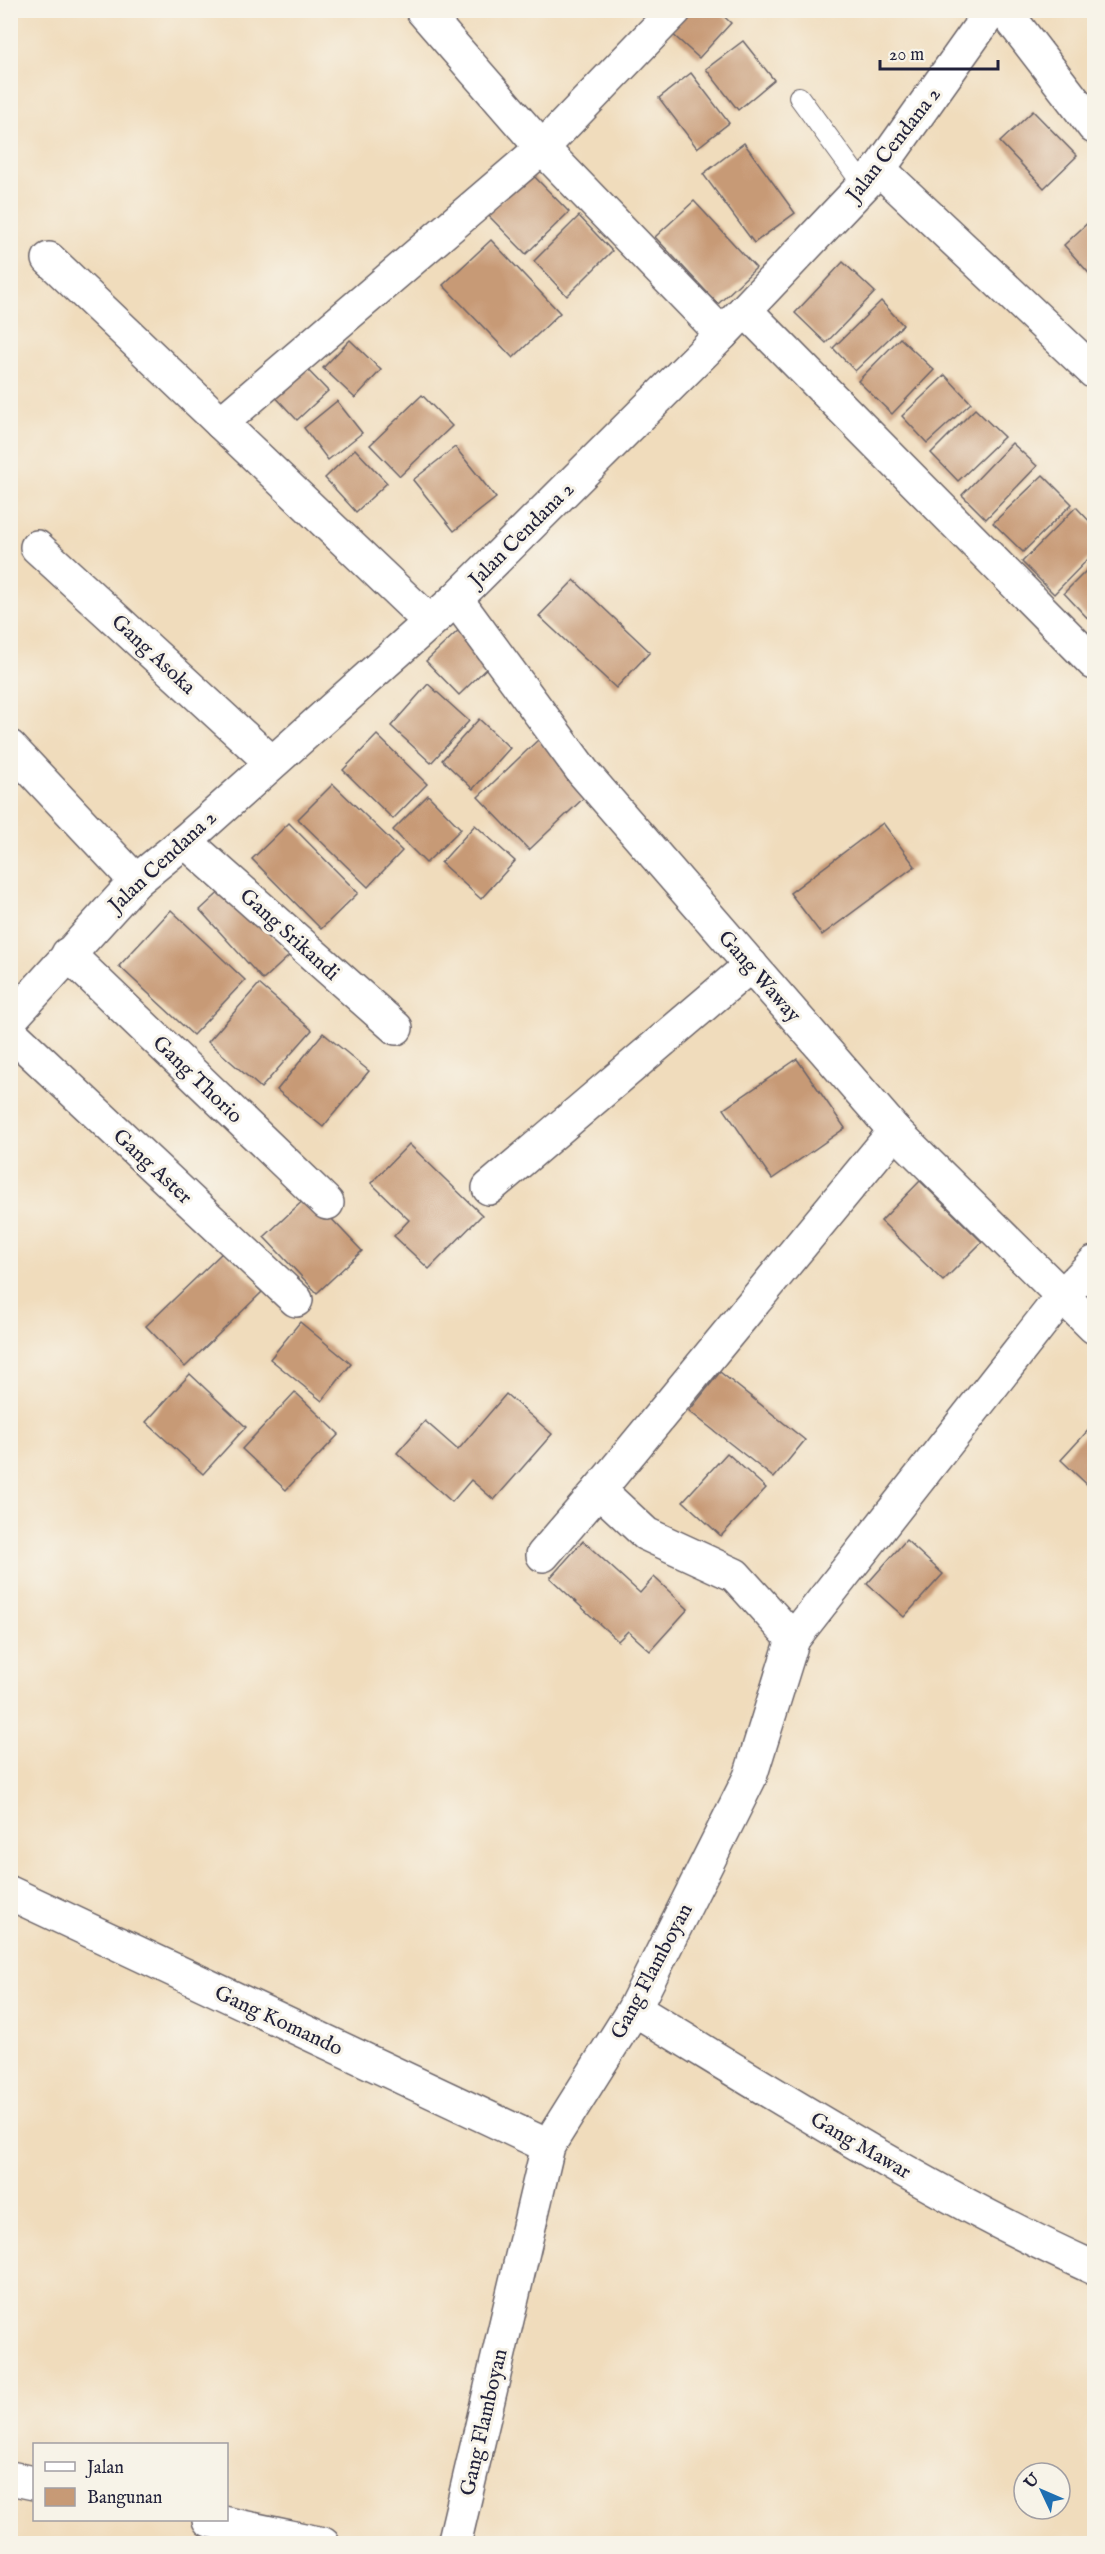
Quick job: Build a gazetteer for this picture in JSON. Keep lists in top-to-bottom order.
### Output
{
  "streets": {
    "street": [
      "Jalan Cendana 2",
      "Gang Asoka",
      "Gang Srikandi",
      "Gang Waway",
      "Gang Thorio",
      "Gang Aster",
      "Gang Flamboyan",
      "Gang Komando",
      "Gang Mawar"
    ]
  },
  "crossings": [
    ["Jalan Cendana 2", "Gang Asoka"],
    ["Jalan Cendana 2", "Gang Srikandi"],
    ["Jalan Cendana 2", "Gang Waway"],
    ["Jalan Cendana 2", "Gang Thorio"],
    ["Gang Flamboyan", "Gang Komando"],
    ["Gang Flamboyan", "Gang Mawar"]
  ],
  "legend": ["Jalan", "Bangunan"],
  "scale_bar": "20 m",
  "north": "top left"
}
